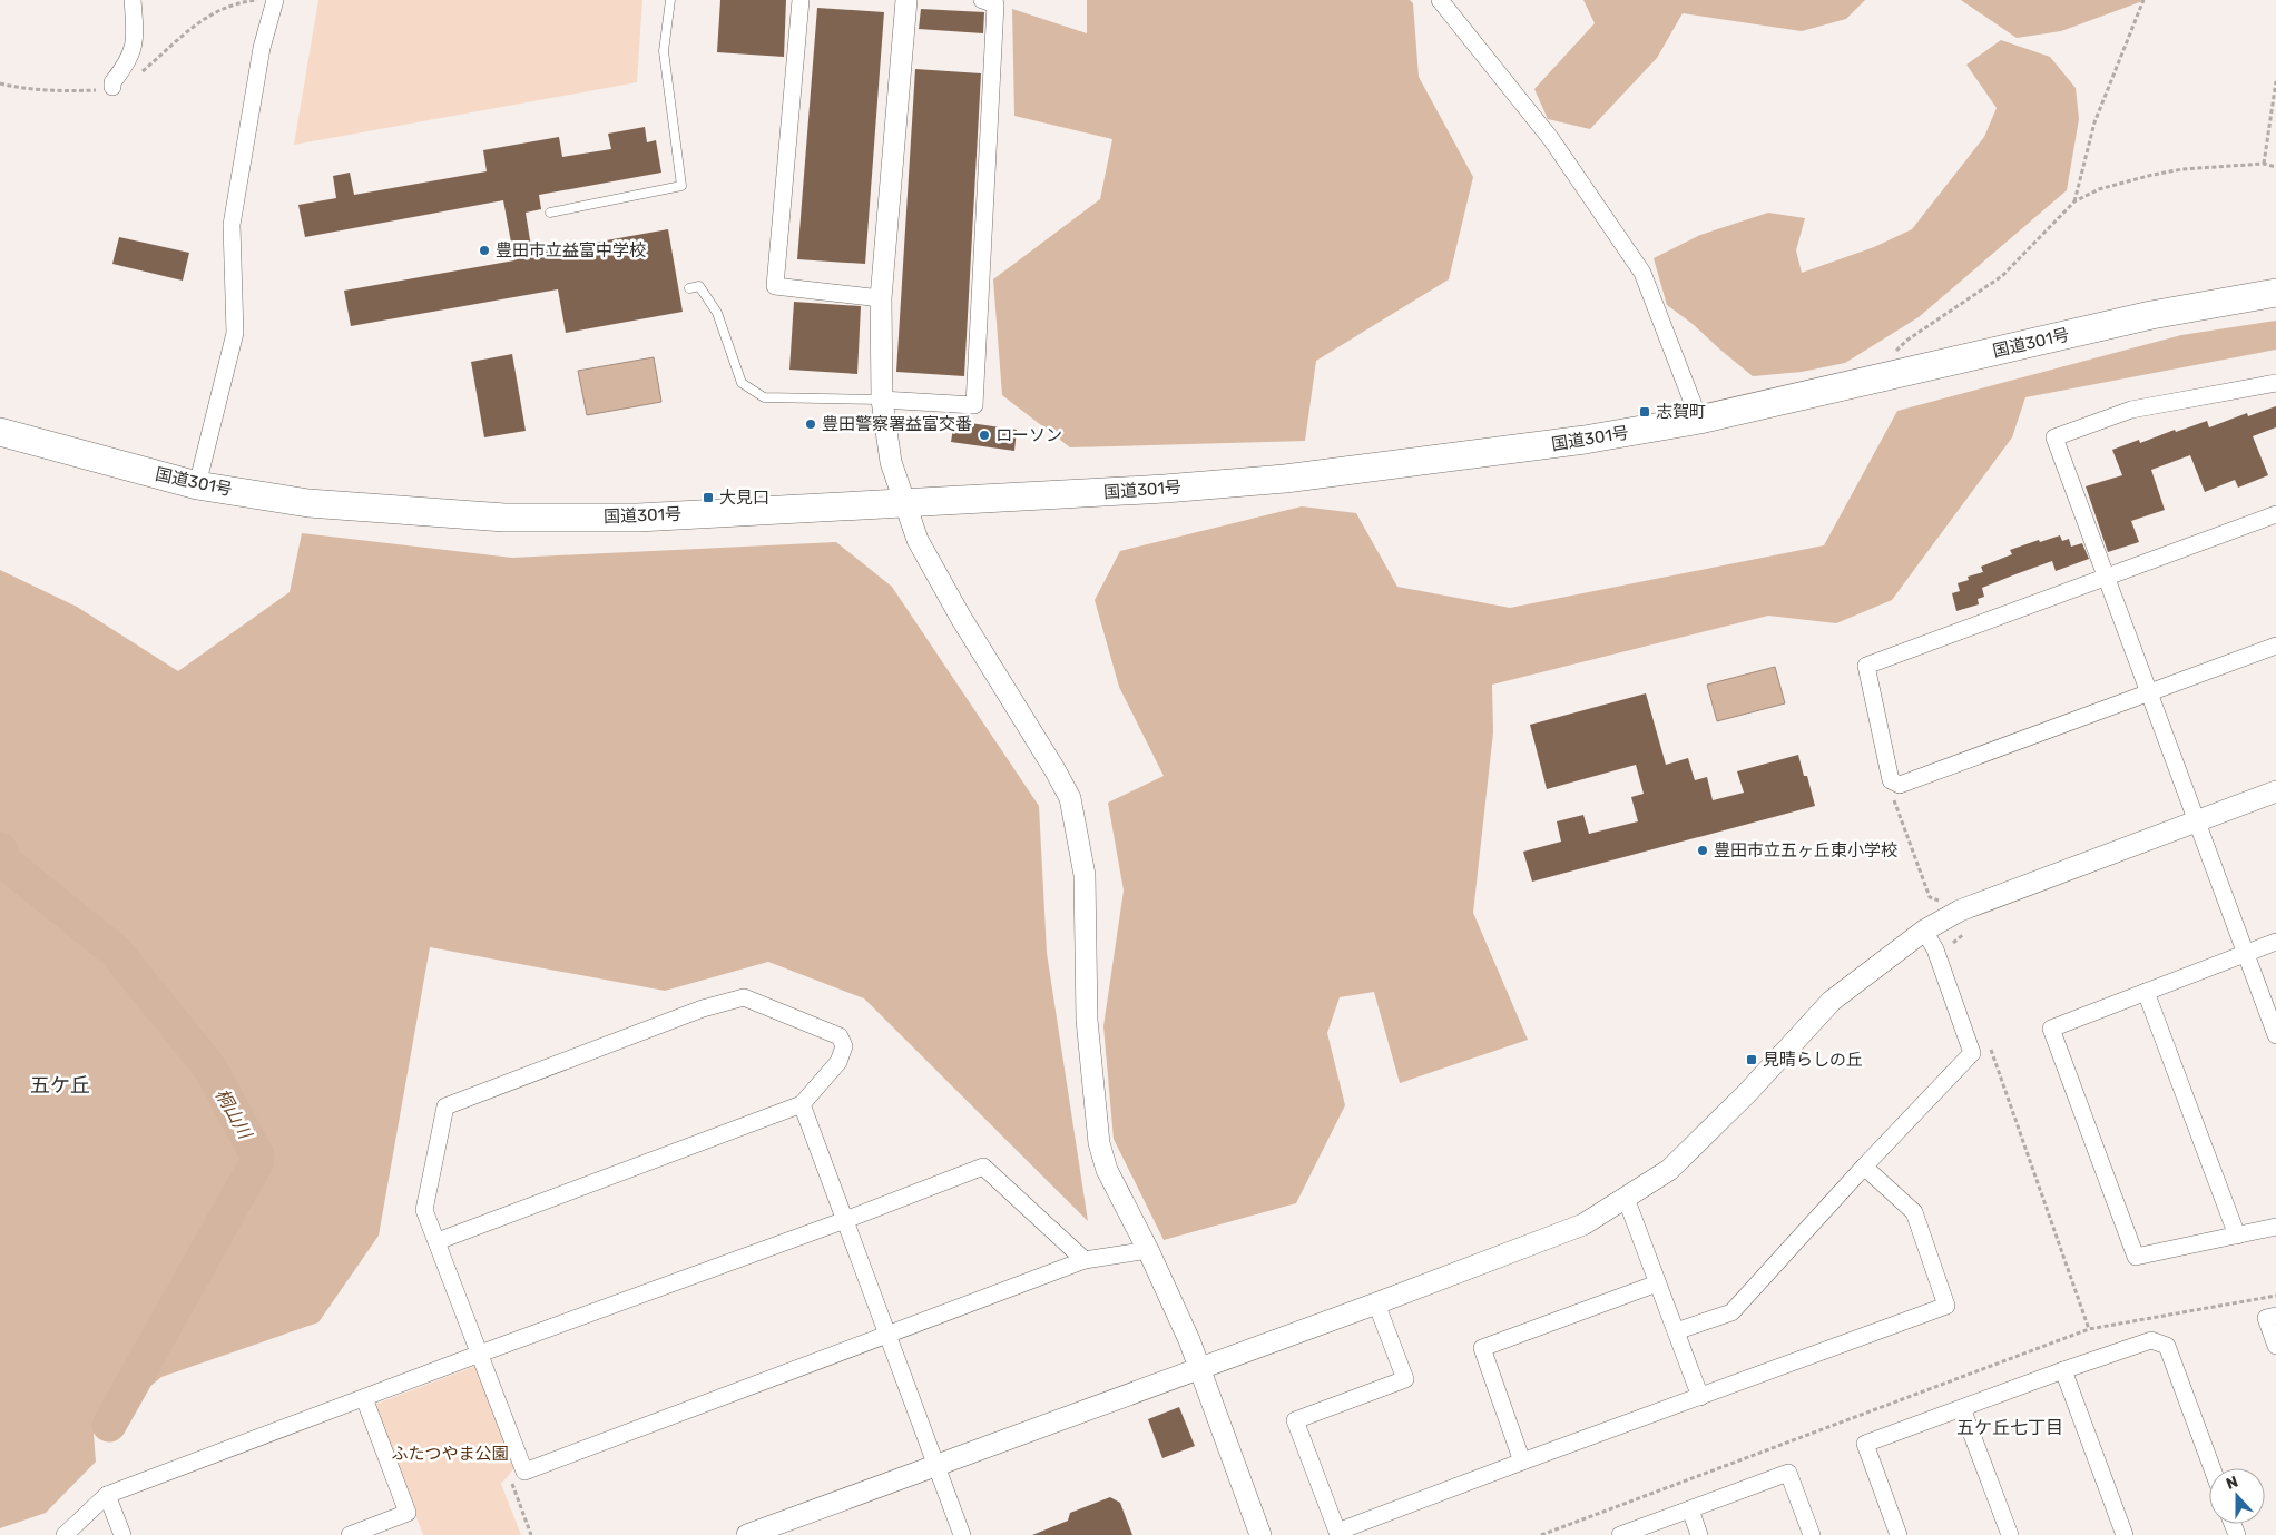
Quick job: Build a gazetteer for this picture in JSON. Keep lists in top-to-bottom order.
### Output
{
  "streets": {
    "highway": ["国道301号"]
  },
  "districts": ["五ケ丘", "五ケ丘七丁目"],
  "water": ["桐山川"],
  "parks": ["ふたつやま公園"],
  "places": {
    "other": [
      "豊田市立益富中学校",
      "豊田警察署益富交番",
      "ローソン",
      "豊田市立五ヶ丘東小学校"
    ],
    "transit": ["志賀町", "大見口", "見晴らしの丘"]
  },
  "north": "top"
}
